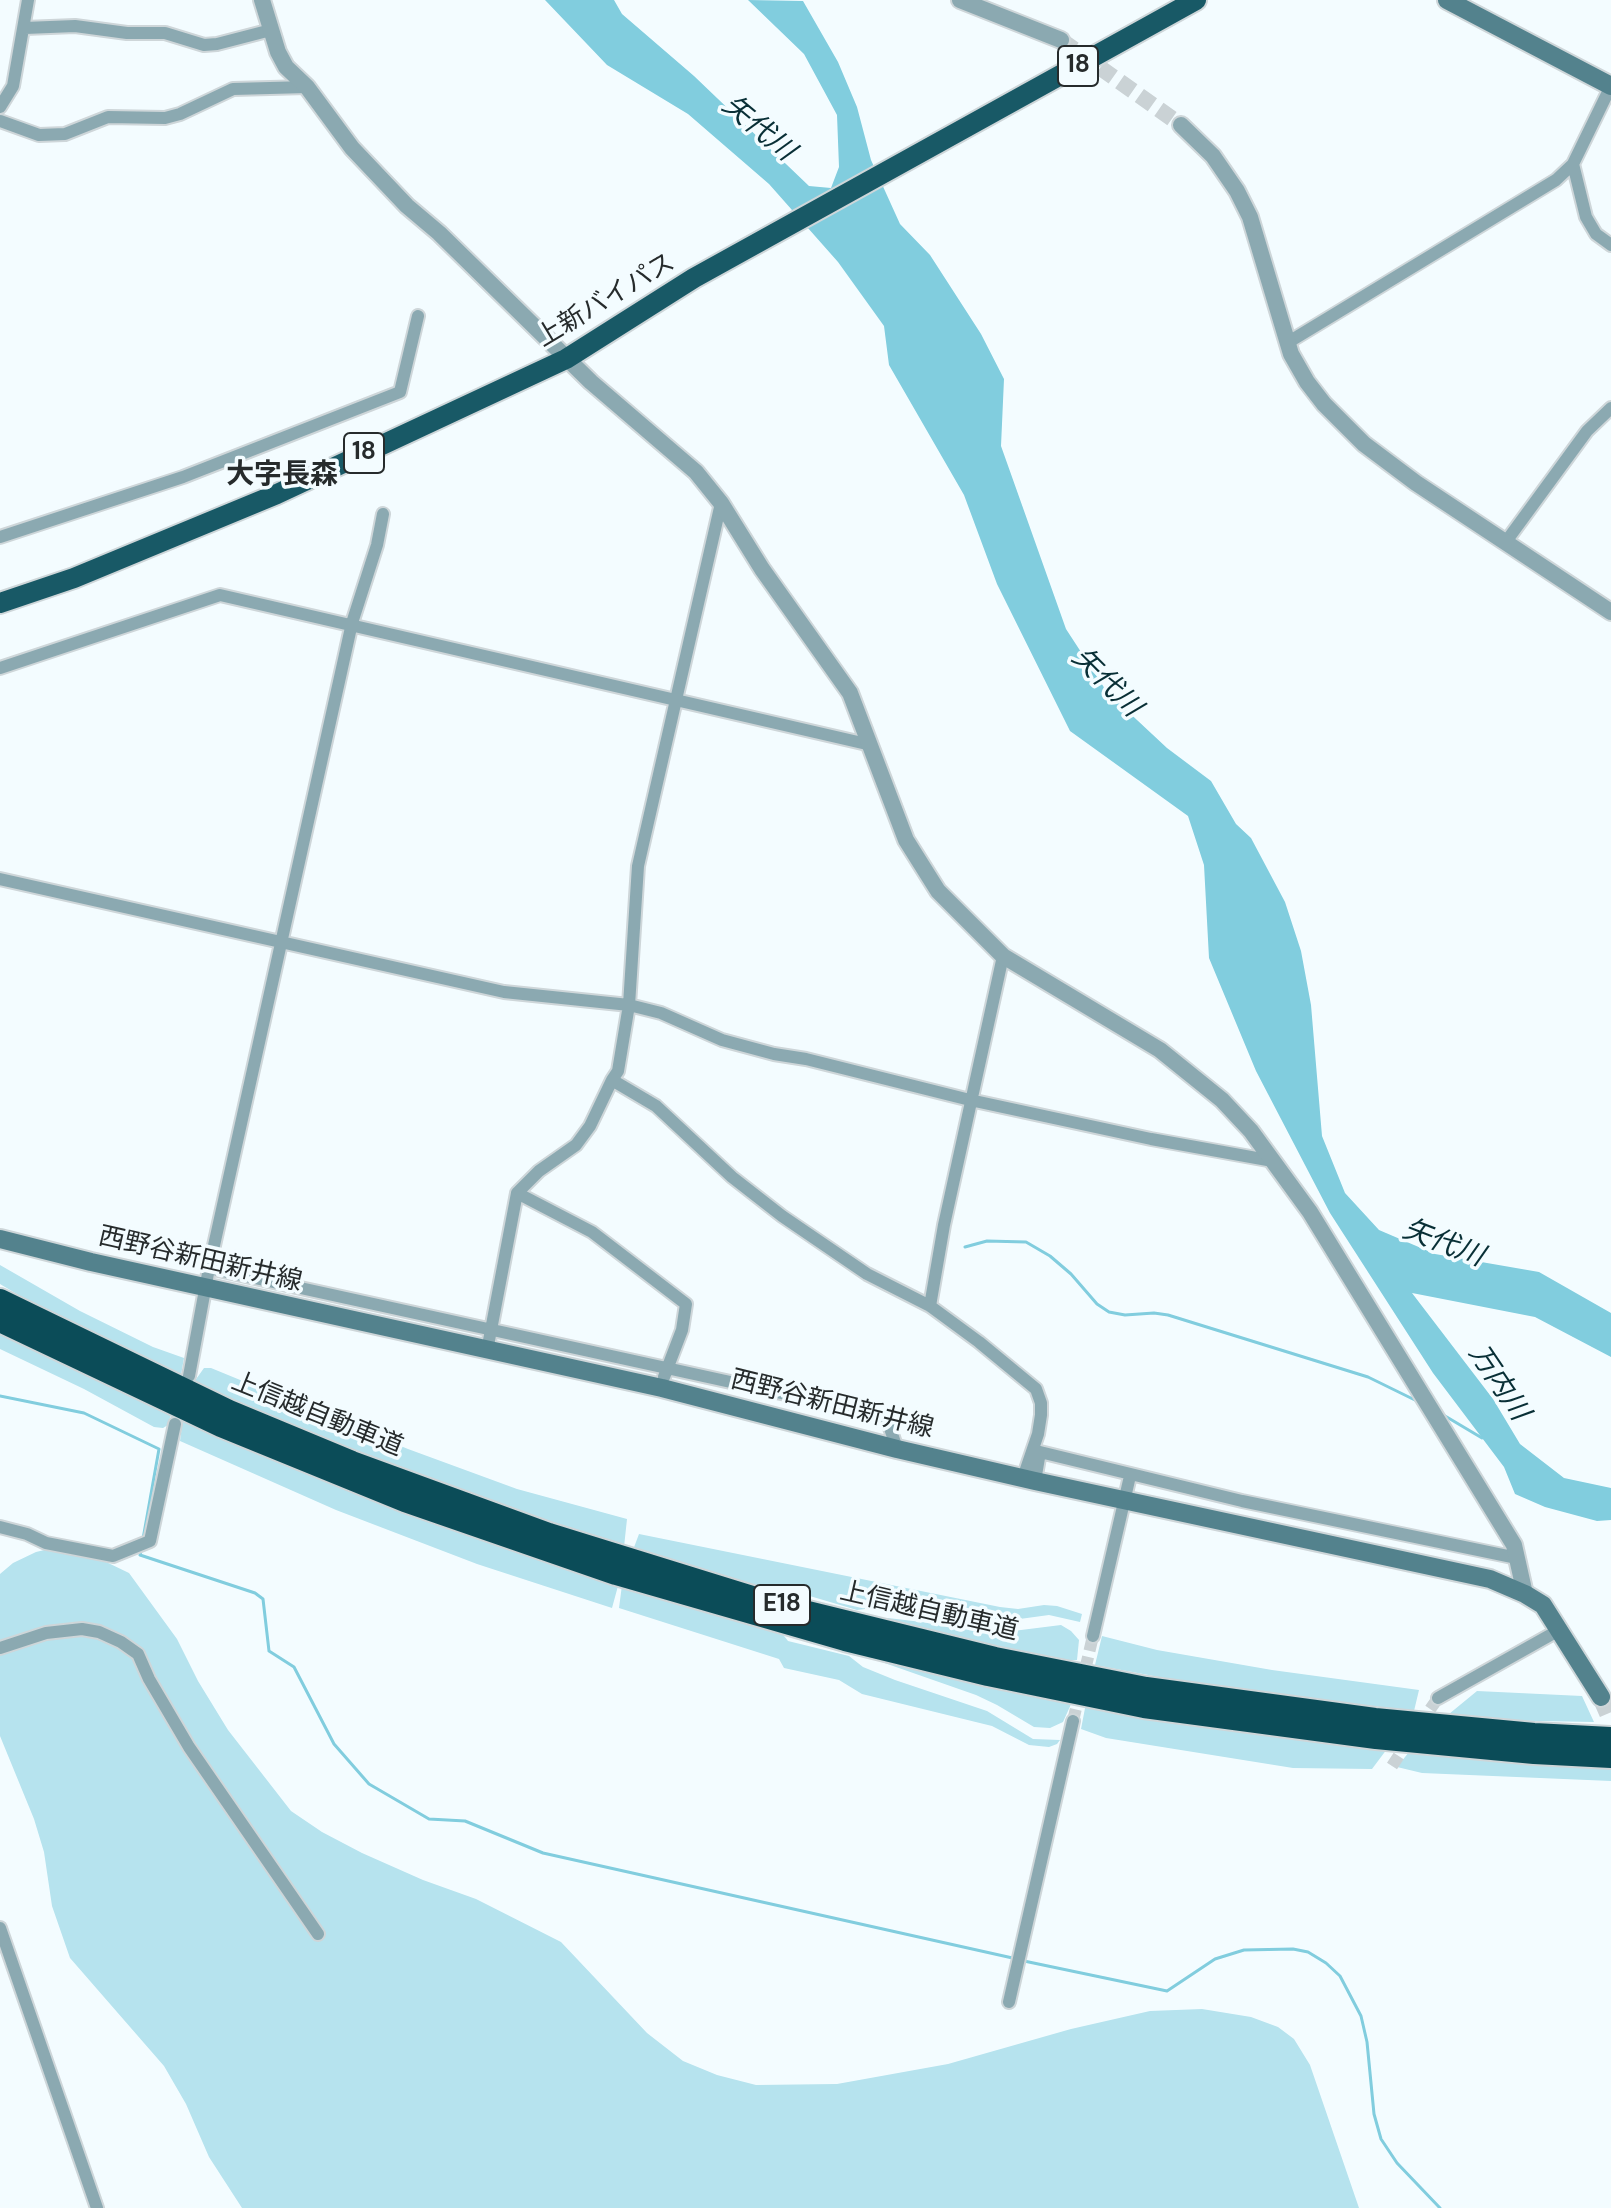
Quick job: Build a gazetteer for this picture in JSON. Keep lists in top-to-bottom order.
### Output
{
  "streets": {
    "highway": [
      "18",
      "上新バイパス",
      "上信越自動車道",
      "E18"
    ],
    "main road": ["西野谷新田新井線"]
  },
  "districts": ["大字長森"],
  "water": ["矢代川", "万内川"]
}
